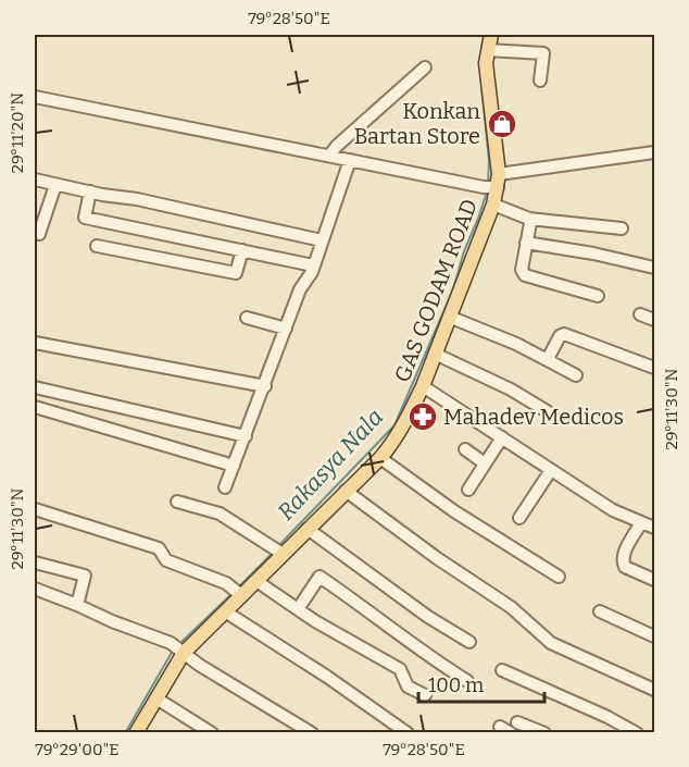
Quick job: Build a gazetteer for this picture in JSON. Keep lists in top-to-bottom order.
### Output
{
  "streets": {
    "main road": ["GAS GODAM ROAD"]
  },
  "water": ["Rakasya Nala"],
  "places": {
    "shop": ["Konkan Bartan Store"],
    "pharmacy": ["Mahadev Medicos"]
  },
  "scale_bar": "100 m",
  "coordinates": [
    "79°28'50\"E",
    "29°11'20\"N",
    "29°11'30\"N",
    "79°29'00\"E"
  ]
}
